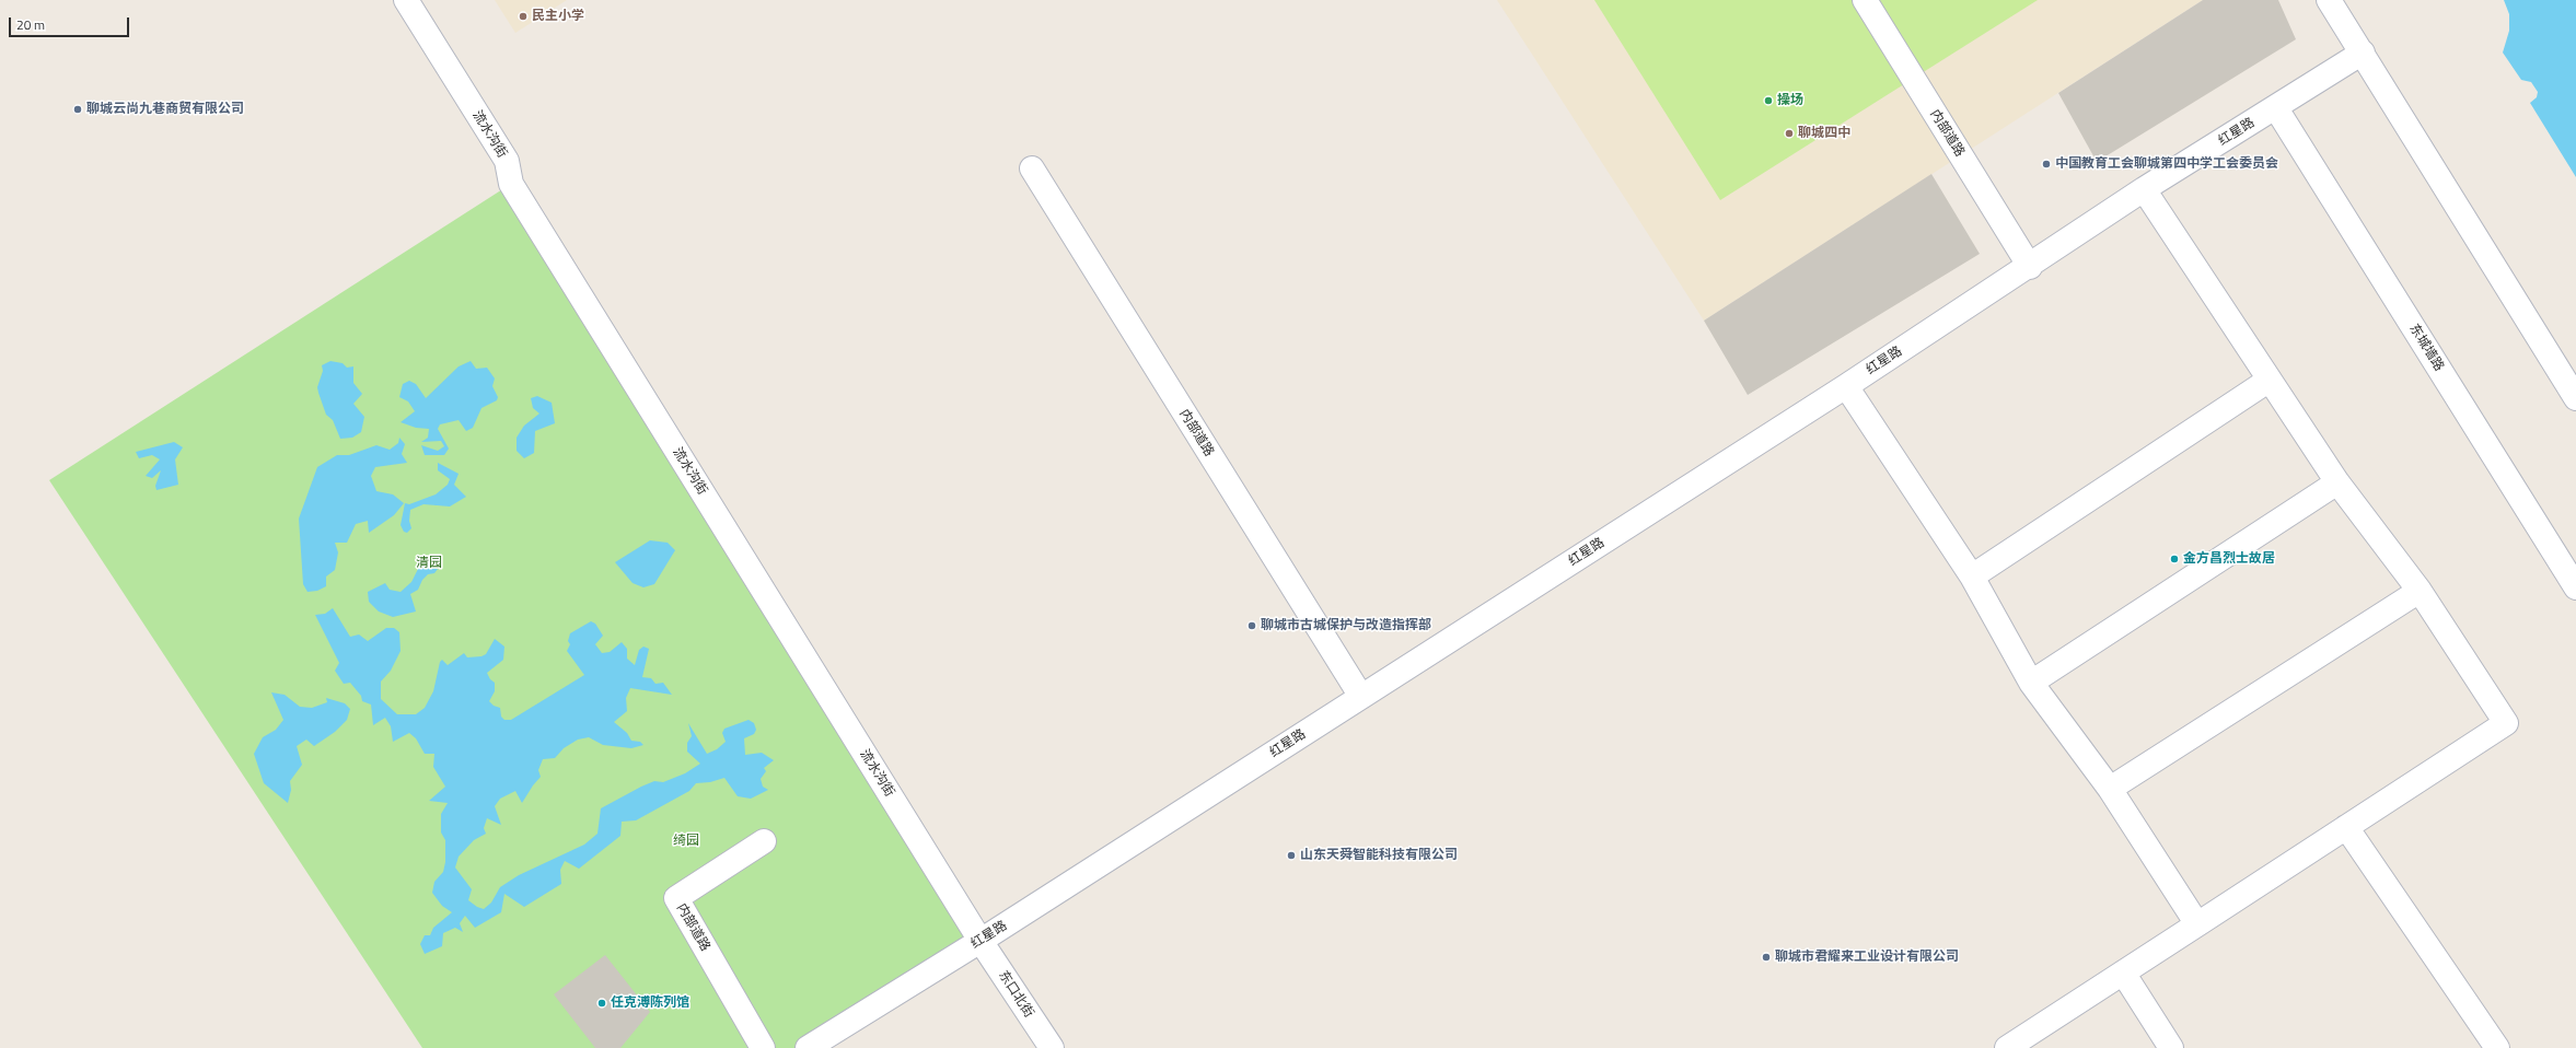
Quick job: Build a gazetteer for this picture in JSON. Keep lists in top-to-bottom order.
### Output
{
  "streets": {
    "street": [
      "红星路",
      "内部道路",
      "流水沟街",
      "东城墙路",
      "东口北街"
    ]
  },
  "crossings": [
    ["红星路", "内部道路"],
    ["红星路", "流水沟街"],
    ["红星路", "东城墙路"],
    ["红星路", "东口北街"],
    ["流水沟街", "东口北街"]
  ],
  "parks": ["清园", "绮园"],
  "places": [
    "民主小学",
    "操场",
    "聊城云尚九巷商贸有限公司",
    "聊城四中",
    "中国教育工会聊城第四中学工会委员会",
    "金方昌烈士故居",
    "聊城市古城保护与改造指挥部",
    "山东天舜智能科技有限公司",
    "聊城市君耀来工业设计有限公司",
    "任克溥陈列馆"
  ],
  "scale_bar": "20 m"
}
